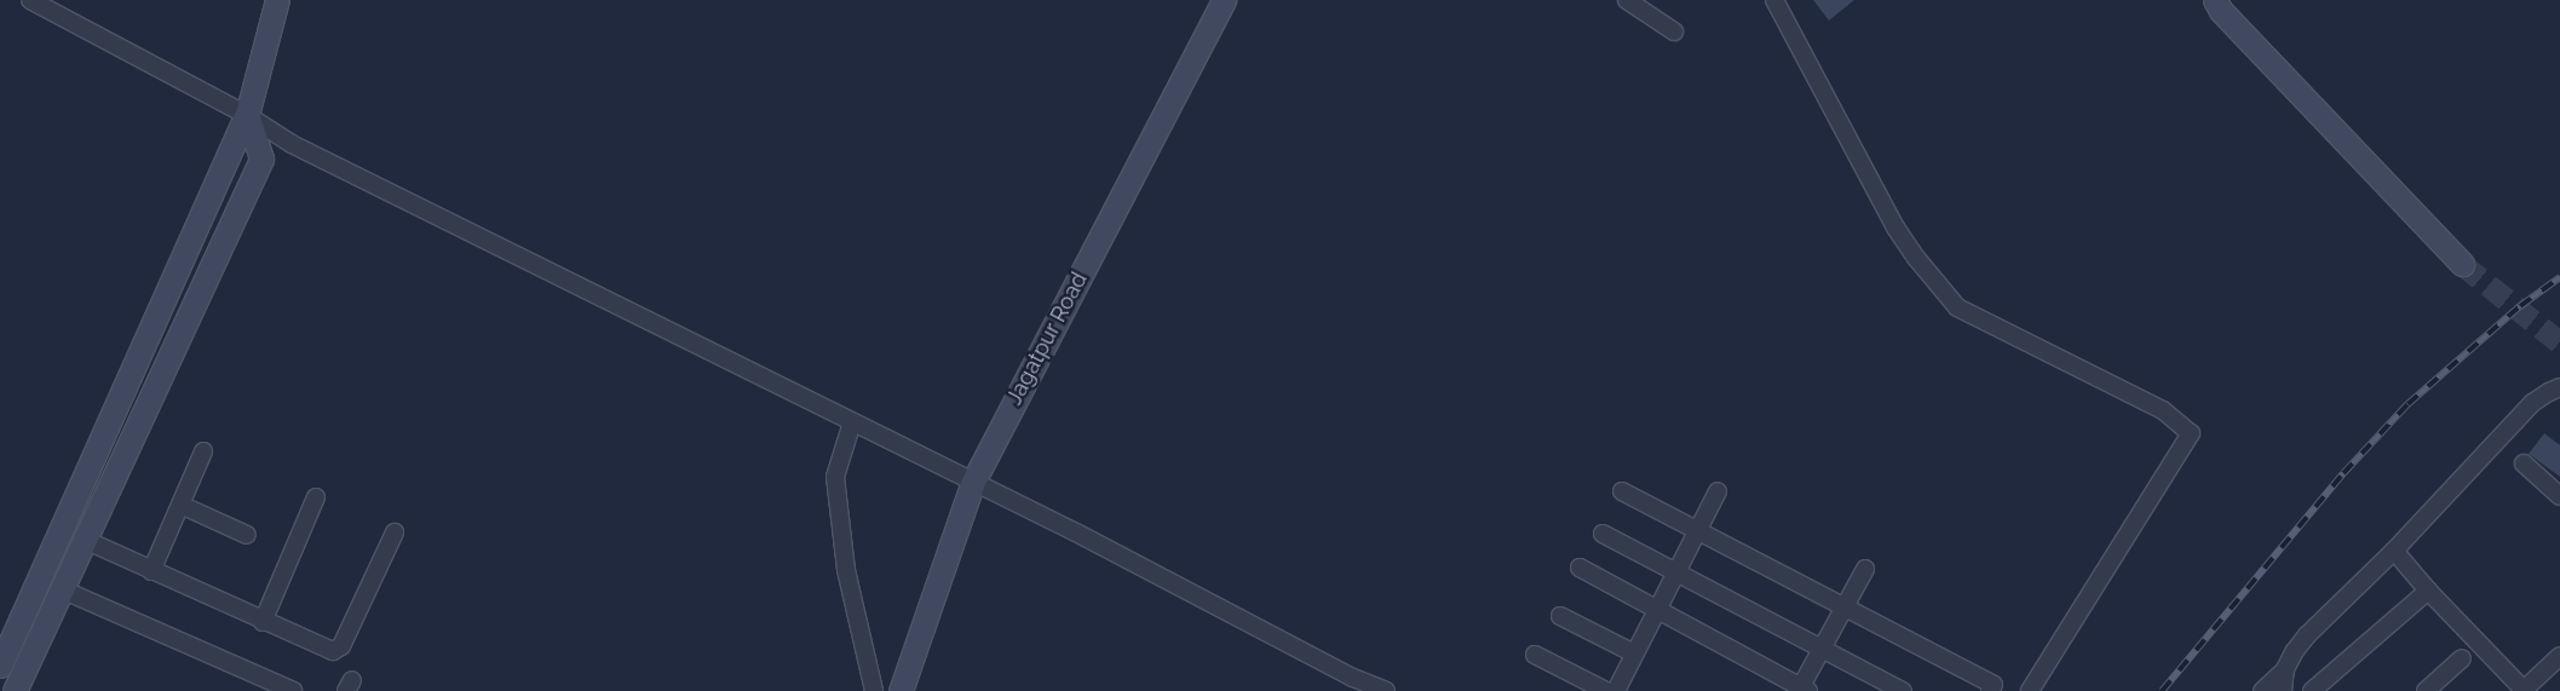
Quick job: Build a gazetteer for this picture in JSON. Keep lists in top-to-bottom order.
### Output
{
  "streets": {
    "street": ["Jagatpur Road"]
  }
}
